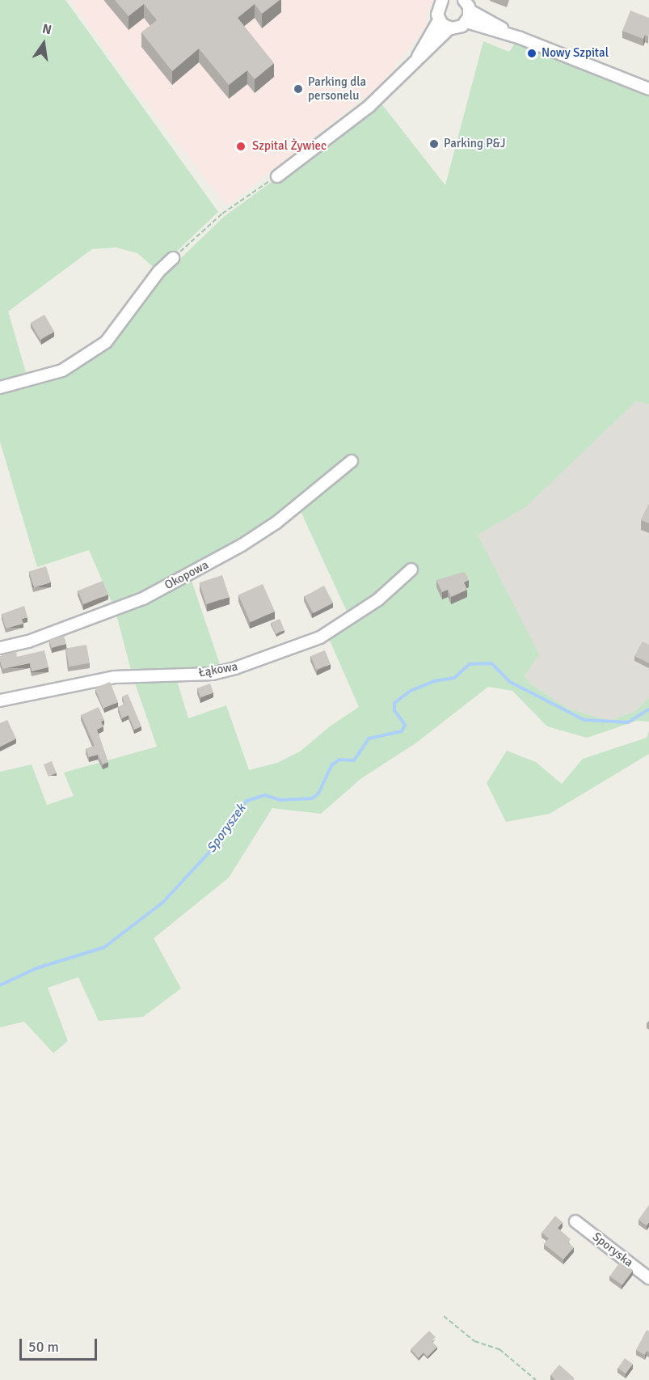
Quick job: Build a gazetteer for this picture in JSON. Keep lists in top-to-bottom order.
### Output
{
  "streets": {
    "street": ["Okopowa", "Łąkowa", "Sporyska"]
  },
  "water": ["Sporyszek"],
  "places": [
    "Nowy Szpital",
    "Parking dla personelu",
    "Parking P&J",
    "Szpital Żywiec"
  ],
  "scale_bar": "50 m",
  "north": "top"
}
